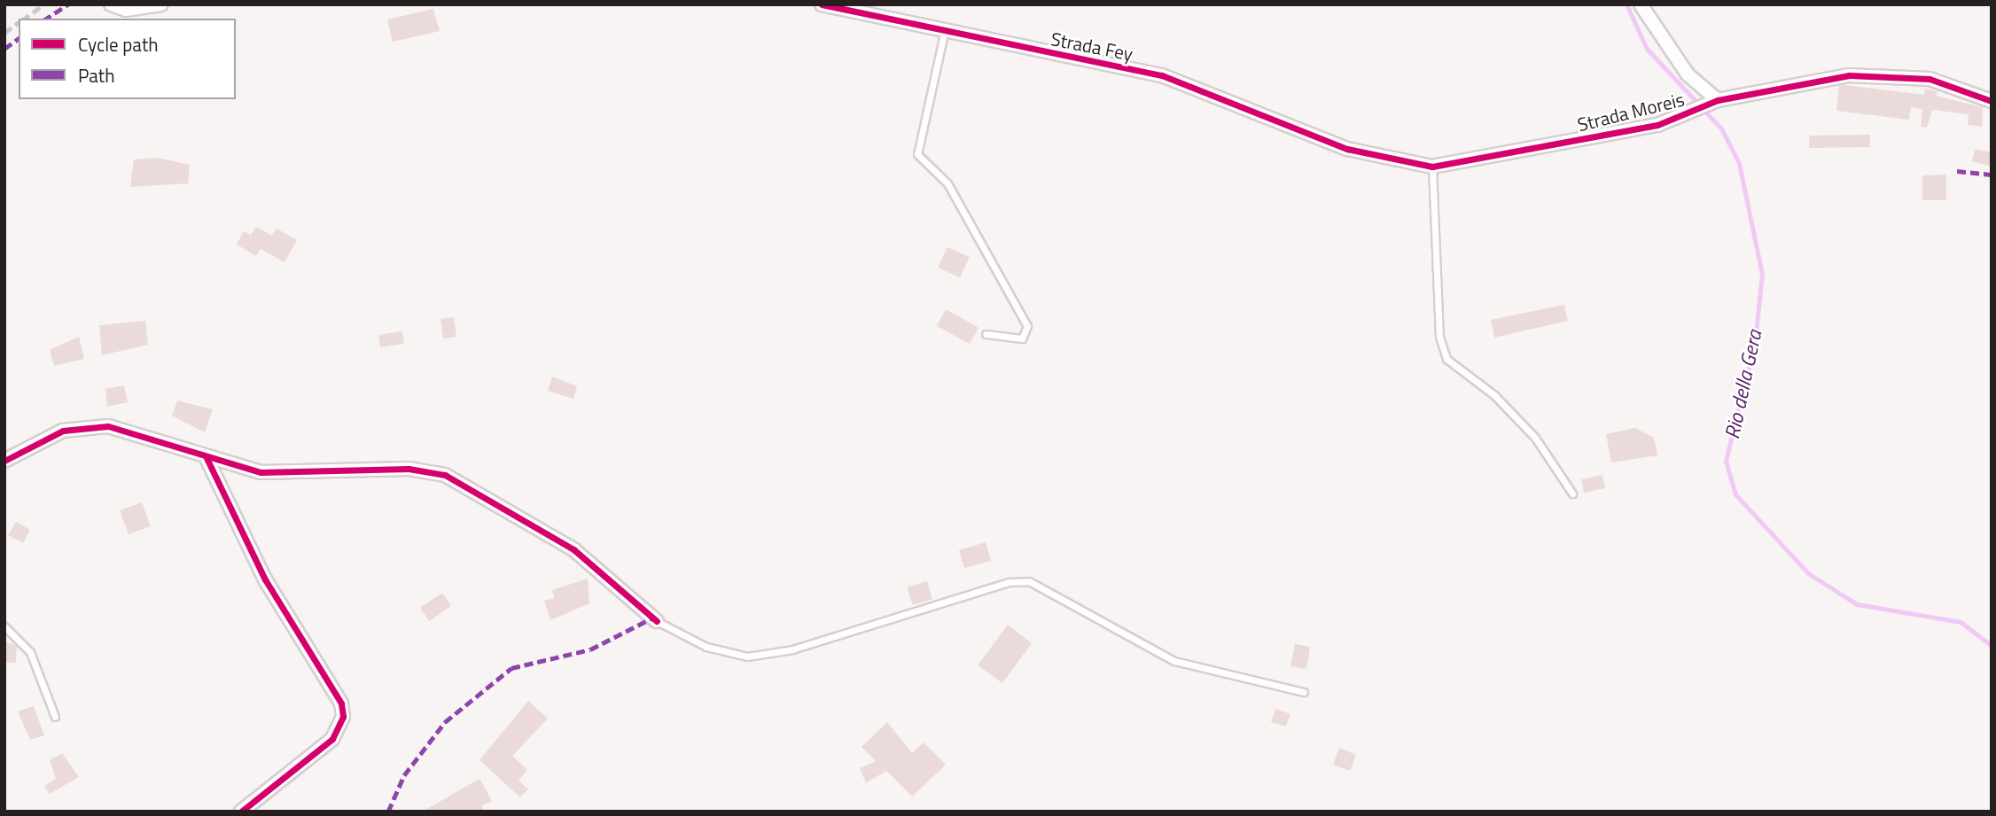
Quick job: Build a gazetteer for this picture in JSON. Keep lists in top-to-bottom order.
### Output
{
  "streets": {
    "street": ["Strada Fey", "Strada Moreis"]
  },
  "crossings": [
    ["Strada Fey", "Strada Moreis"]
  ],
  "water": ["Rio della Gera"],
  "legend": ["Cycle path", "Path"]
}
